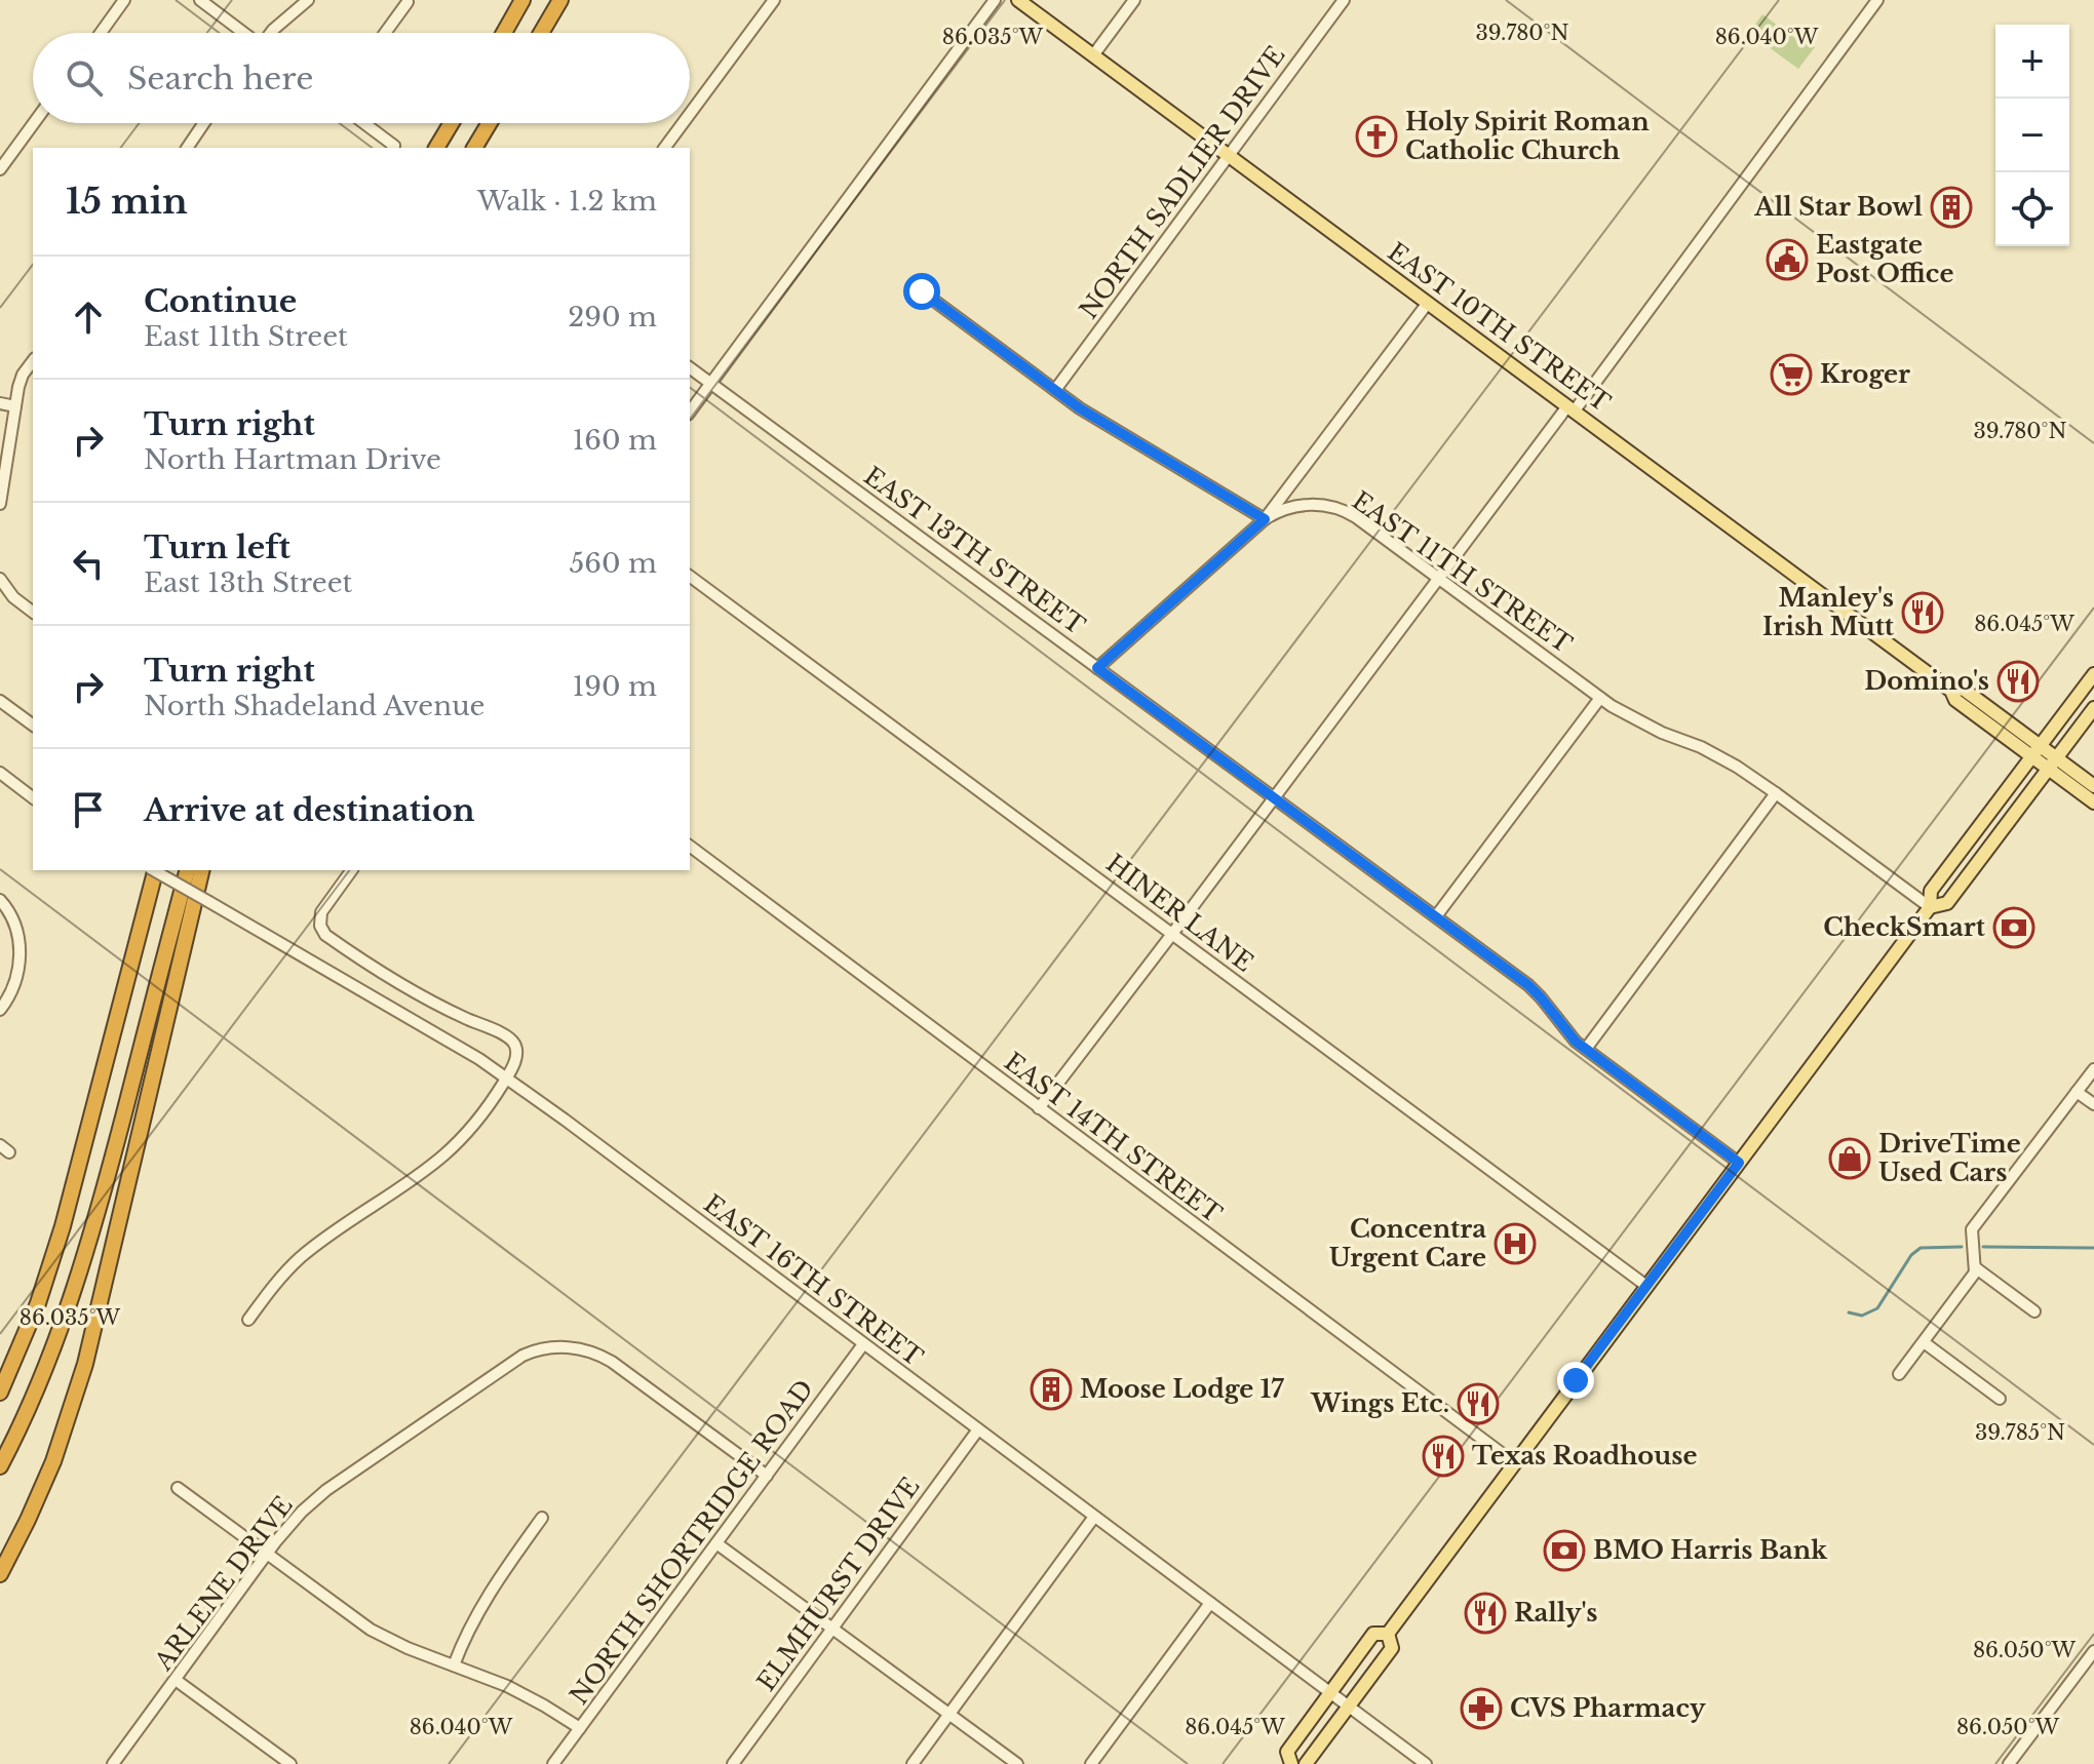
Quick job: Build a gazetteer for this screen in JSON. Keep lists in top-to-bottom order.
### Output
{
  "streets": {
    "main road": ["EAST 10TH STREET"],
    "street": [
      "NORTH SADLIER DRIVE",
      "EAST 13TH STREET",
      "EAST 11TH STREET",
      "HINER LANE",
      "EAST 14TH STREET",
      "EAST 16TH STREET",
      "NORTH SHORTRIDGE ROAD",
      "ARLENE DRIVE",
      "ELMHURST DRIVE"
    ]
  },
  "crossings": [
    ["NORTH SADLIER DRIVE", "EAST 10TH STREET"],
    ["EAST 16TH STREET", "NORTH SHORTRIDGE ROAD"],
    ["EAST 16TH STREET", "ELMHURST DRIVE"],
    ["NORTH SHORTRIDGE ROAD", "ARLENE DRIVE"]
  ],
  "places": {
    "church": ["Holy Spirit Roman Catholic Church"],
    "building": ["All Star Bowl", "Moose Lodge 17"],
    "public building": ["Eastgate Post Office"],
    "supermarket": ["Kroger"],
    "restaurant": [
      "Manley's Irish Mutt",
      "Domino's",
      "Wings Etc.",
      "Texas Roadhouse",
      "Rally's"
    ],
    "bank": ["CheckSmart", "BMO Harris Bank"],
    "shop": ["DriveTime Used Cars"],
    "hospital": ["Concentra Urgent Care"],
    "pharmacy": ["CVS Pharmacy"]
  },
  "page": {
    "map_buttons": ["+", "−"],
    "search": "Search here",
    "heading": ["15 min", "Walk · 1.2 km"],
    "list": [
      ["Continue", "East 11th Street", "290 m"],
      ["Turn right", "North Hartman Drive", "160 m"],
      ["Turn left", "East 13th Street", "560 m"],
      ["Turn right", "North Shadeland Avenue", "190 m"],
      "Arrive at destination"
    ]
  },
  "coordinates": [
    "39.780°N",
    "86.035°W",
    "86.040°W",
    "86.045°W",
    "39.785°N",
    "86.050°W"
  ]
}
